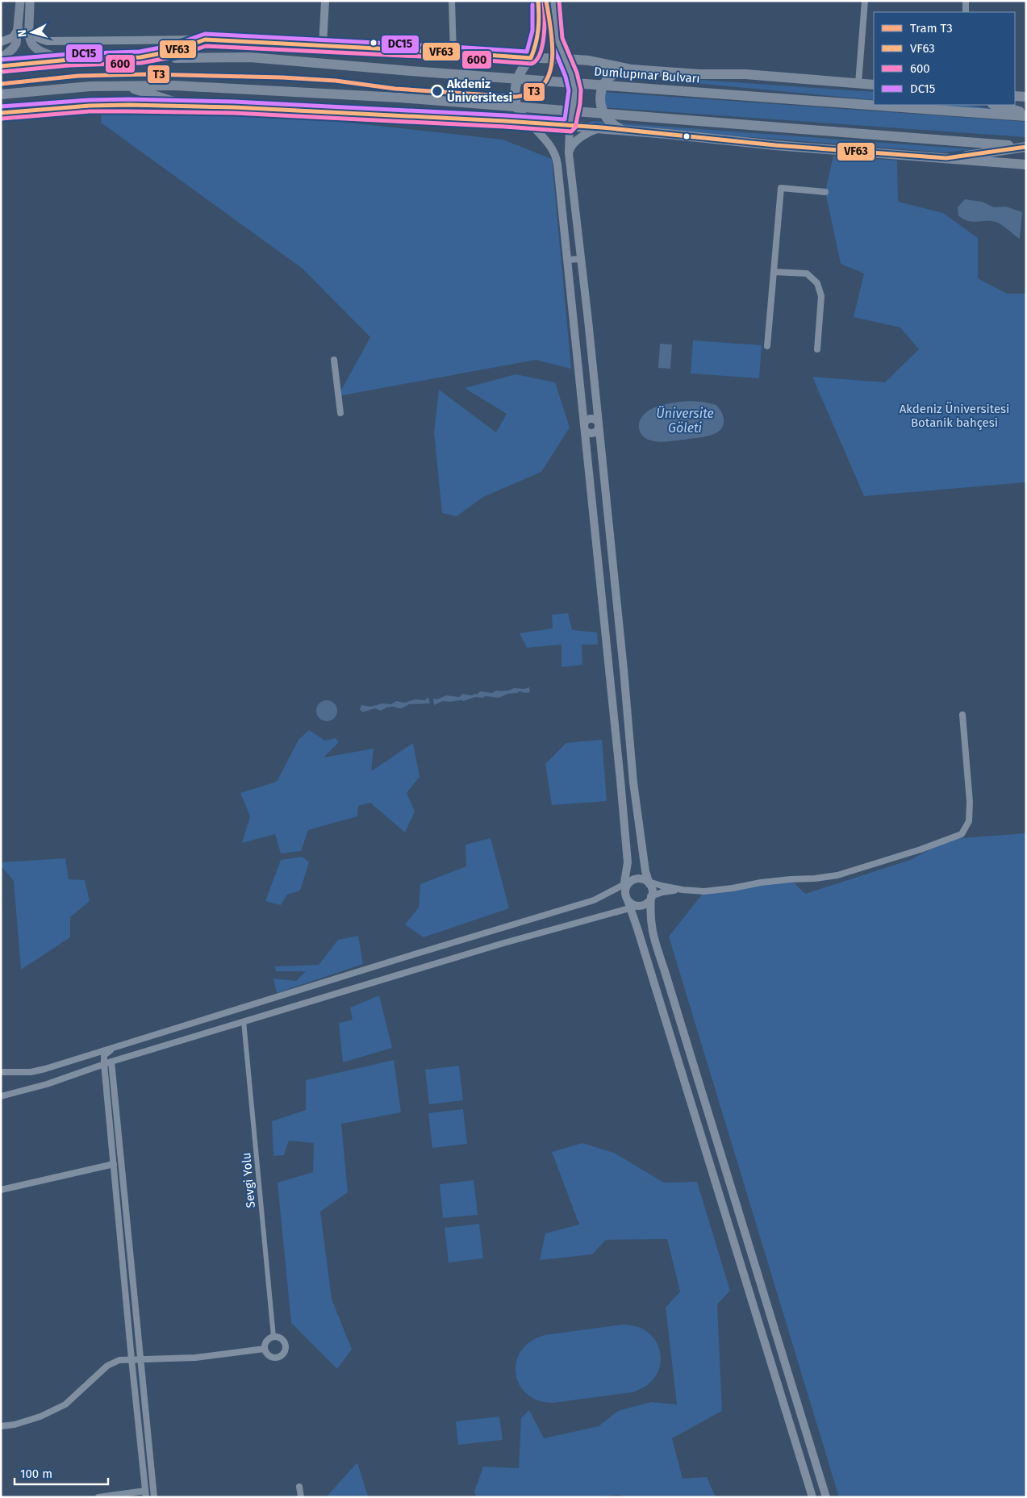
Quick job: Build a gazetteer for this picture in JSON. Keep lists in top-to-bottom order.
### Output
{
  "streets": {
    "main road": ["Dumlupınar Bulvarı"],
    "street": ["Sevgi Yolu"]
  },
  "water": ["Üniversite Göleti"],
  "parks": ["Akdeniz Üniversitesi Botanik bahçesi"],
  "places": ["Akdeniz Üniversitesi"],
  "lines": [
    "tram line T3",
    "transit line VF63",
    "transit line 600",
    "transit line DC15"
  ],
  "legend": [
    "Tram T3",
    "VF63",
    "600",
    "DC15"
  ],
  "scale_bar": "100 m",
  "north": "left"
}
